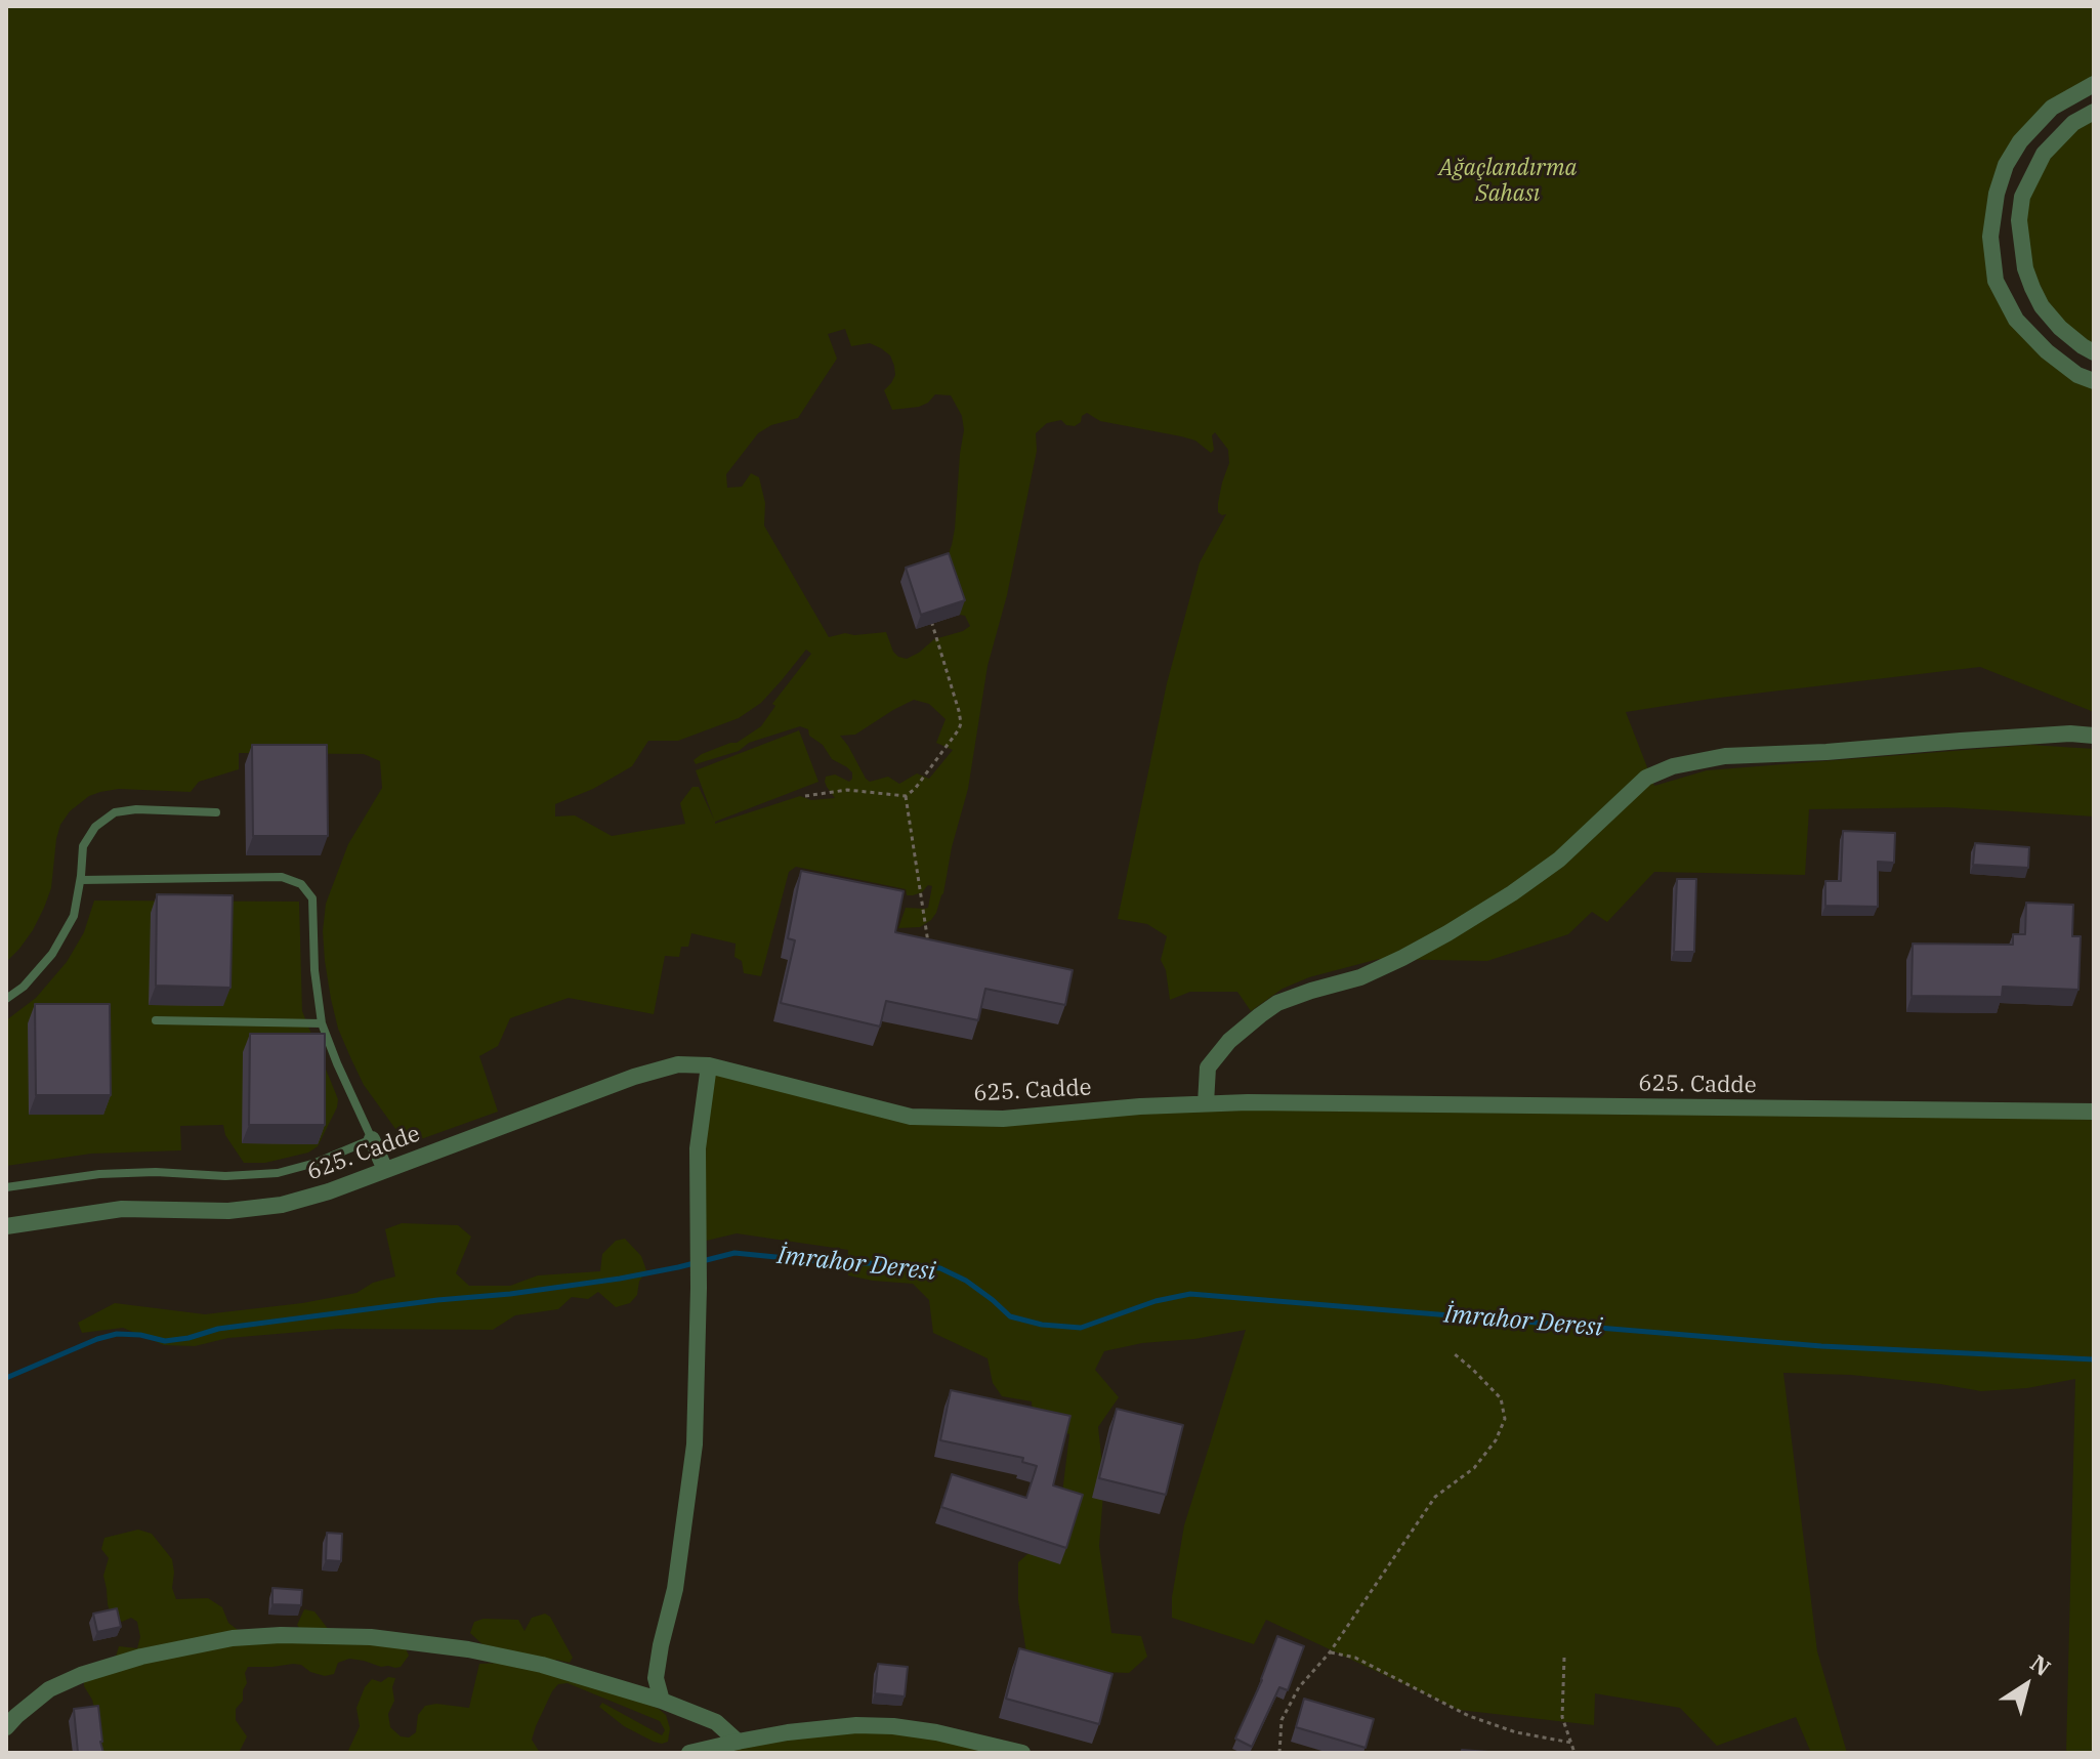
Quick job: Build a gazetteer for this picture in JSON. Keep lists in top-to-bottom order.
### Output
{
  "streets": {
    "street": ["625. Cadde"]
  },
  "water": ["İmrahor Deresi"],
  "parks": ["Ağaçlandırma Sahası"],
  "north": "top right"
}
